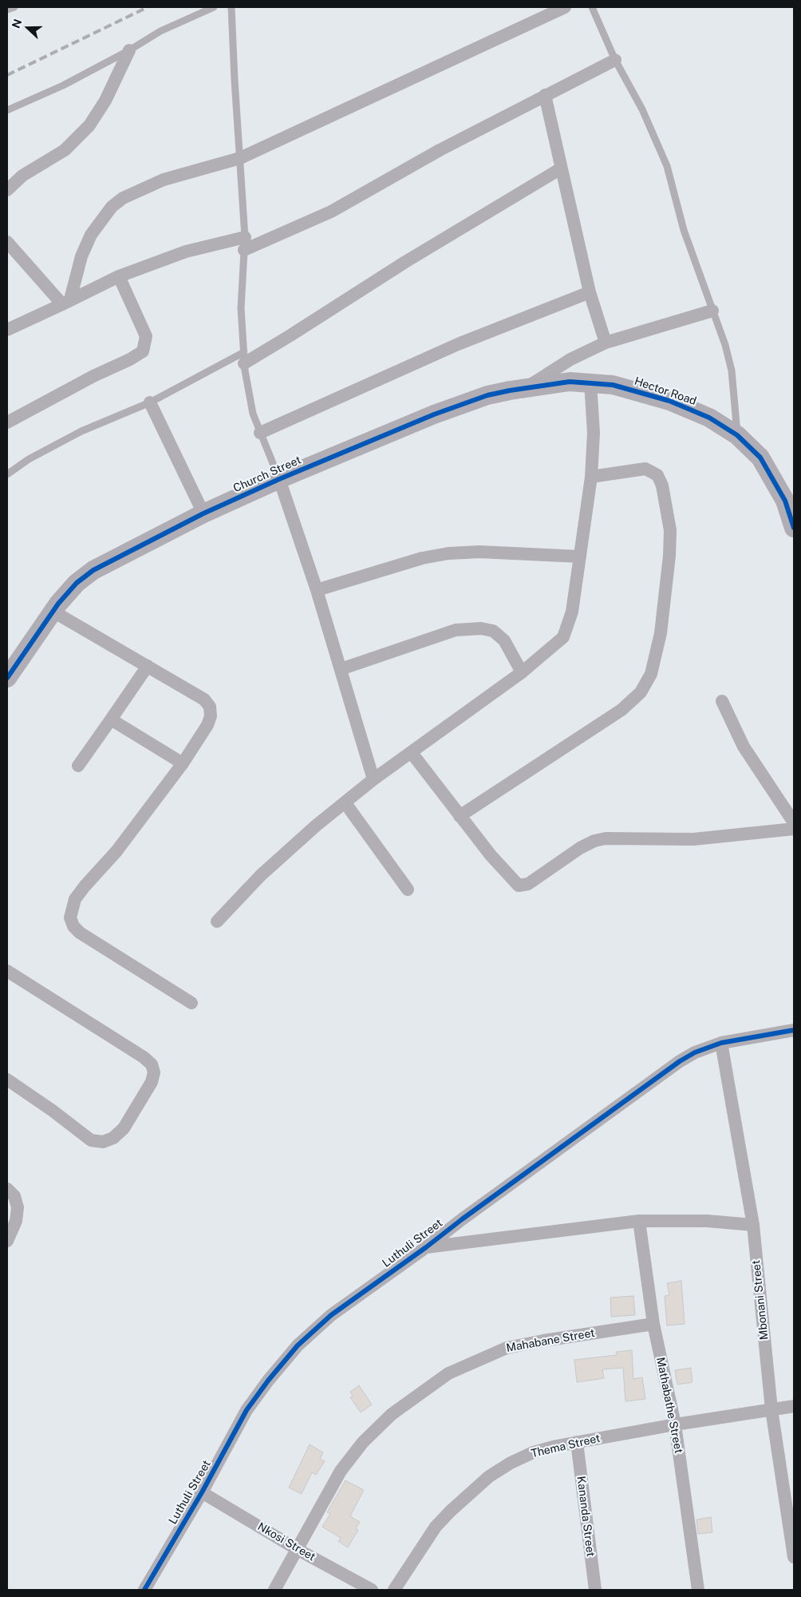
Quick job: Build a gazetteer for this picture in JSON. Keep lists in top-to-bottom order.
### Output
{
  "streets": {
    "street": [
      "Hector Road",
      "Church Street",
      "Luthuli Street",
      "Mbonani Street",
      "Mahabane Street",
      "Mathabathe Street",
      "Thema Street",
      "Kananda Street",
      "Nkosi Street"
    ]
  },
  "crossings": [
    ["Hector Road", "Church Street"],
    ["Luthuli Street", "Mbonani Street"],
    ["Luthuli Street", "Nkosi Street"],
    ["Mbonani Street", "Thema Street"],
    ["Mahabane Street", "Mathabathe Street"],
    ["Mahabane Street", "Nkosi Street"],
    ["Mathabathe Street", "Thema Street"],
    ["Thema Street", "Kananda Street"]
  ],
  "north": "left"
}
